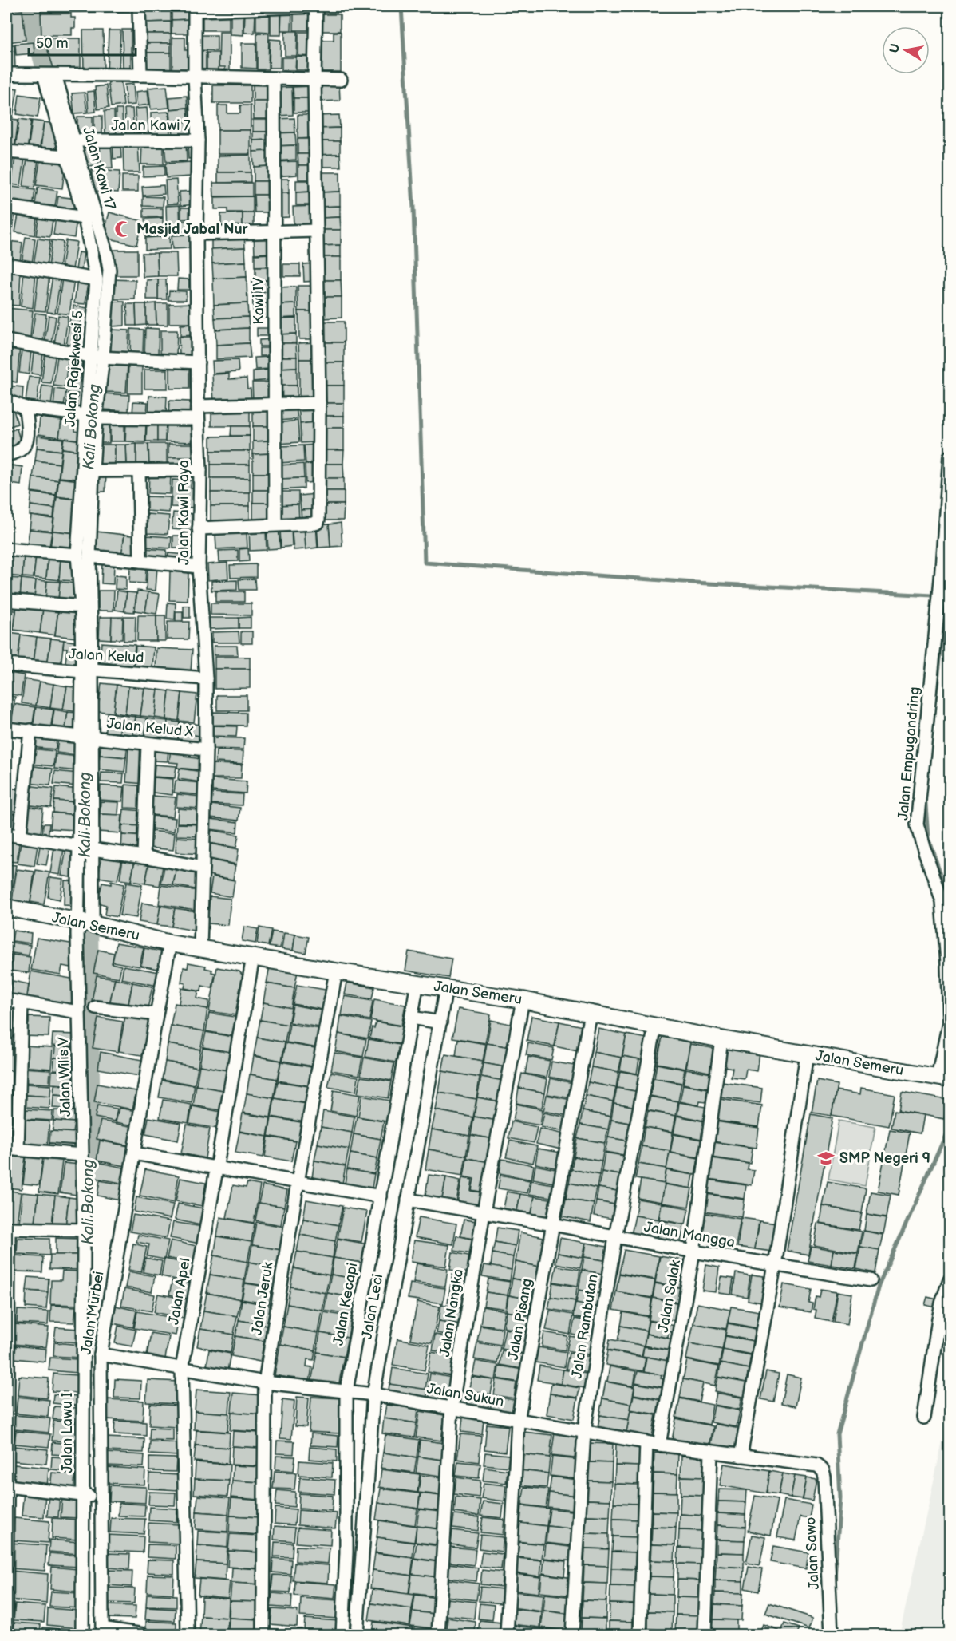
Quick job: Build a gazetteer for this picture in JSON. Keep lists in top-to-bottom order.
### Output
{
  "streets": {
    "street": [
      "Jalan Kawi 7",
      "Jalan Kawi 17",
      "Kawi IV",
      "Jalan Rajekwesi 5",
      "Jalan Kawi Raya",
      "Jalan Kelud",
      "Jalan Kelud X",
      "Jalan Empugandring",
      "Jalan Semeru",
      "Jalan Wilis V",
      "Jalan Mangga",
      "Jalan Apel",
      "Jalan Salak",
      "Jalan Jeruk",
      "Jalan Kecapi",
      "Jalan Leci",
      "Jalan Murbei",
      "Jalan Nangka",
      "Jalan Pisang",
      "Jalan Rambutan",
      "Jalan Sukun",
      "Jalan Lawu I",
      "Jalan Sawo"
    ]
  },
  "crossings": [
    ["Jalan Kawi 7", "Jalan Kawi 17"],
    ["Jalan Kawi 7", "Jalan Kawi Raya"],
    ["Jalan Kawi 17", "Jalan Rajekwesi 5"],
    ["Jalan Rajekwesi 5", "Jalan Kelud"],
    ["Jalan Kawi Raya", "Jalan Kelud"],
    ["Jalan Kawi Raya", "Jalan Kelud X"],
    ["Jalan Kawi Raya", "Jalan Semeru"],
    ["Jalan Empugandring", "Jalan Semeru"],
    ["Jalan Semeru", "Jalan Wilis V"],
    ["Jalan Semeru", "Jalan Apel"],
    ["Jalan Semeru", "Jalan Salak"],
    ["Jalan Semeru", "Jalan Jeruk"],
    ["Jalan Semeru", "Jalan Kecapi"],
    ["Jalan Semeru", "Jalan Leci"],
    ["Jalan Semeru", "Jalan Murbei"],
    ["Jalan Semeru", "Jalan Nangka"],
    ["Jalan Semeru", "Jalan Pisang"],
    ["Jalan Semeru", "Jalan Rambutan"],
    ["Jalan Wilis V", "Jalan Lawu I"],
    ["Jalan Mangga", "Jalan Salak"],
    ["Jalan Mangga", "Jalan Leci"],
    ["Jalan Mangga", "Jalan Nangka"],
    ["Jalan Mangga", "Jalan Pisang"],
    ["Jalan Mangga", "Jalan Rambutan"],
    ["Jalan Apel", "Jalan Sukun"],
    ["Jalan Salak", "Jalan Sukun"],
    ["Jalan Jeruk", "Jalan Sukun"],
    ["Jalan Kecapi", "Jalan Sukun"],
    ["Jalan Leci", "Jalan Sukun"],
    ["Jalan Murbei", "Jalan Sukun"],
    ["Jalan Nangka", "Jalan Sukun"],
    ["Jalan Pisang", "Jalan Sukun"],
    ["Jalan Rambutan", "Jalan Sukun"],
    ["Jalan Sukun", "Jalan Sawo"]
  ],
  "water": ["Kali Bokong"],
  "places": {
    "mosque": ["Masjid Jabal Nur"],
    "school or university": ["SMP Negeri 9"]
  },
  "scale_bar": "50 m",
  "north": "left"
}
